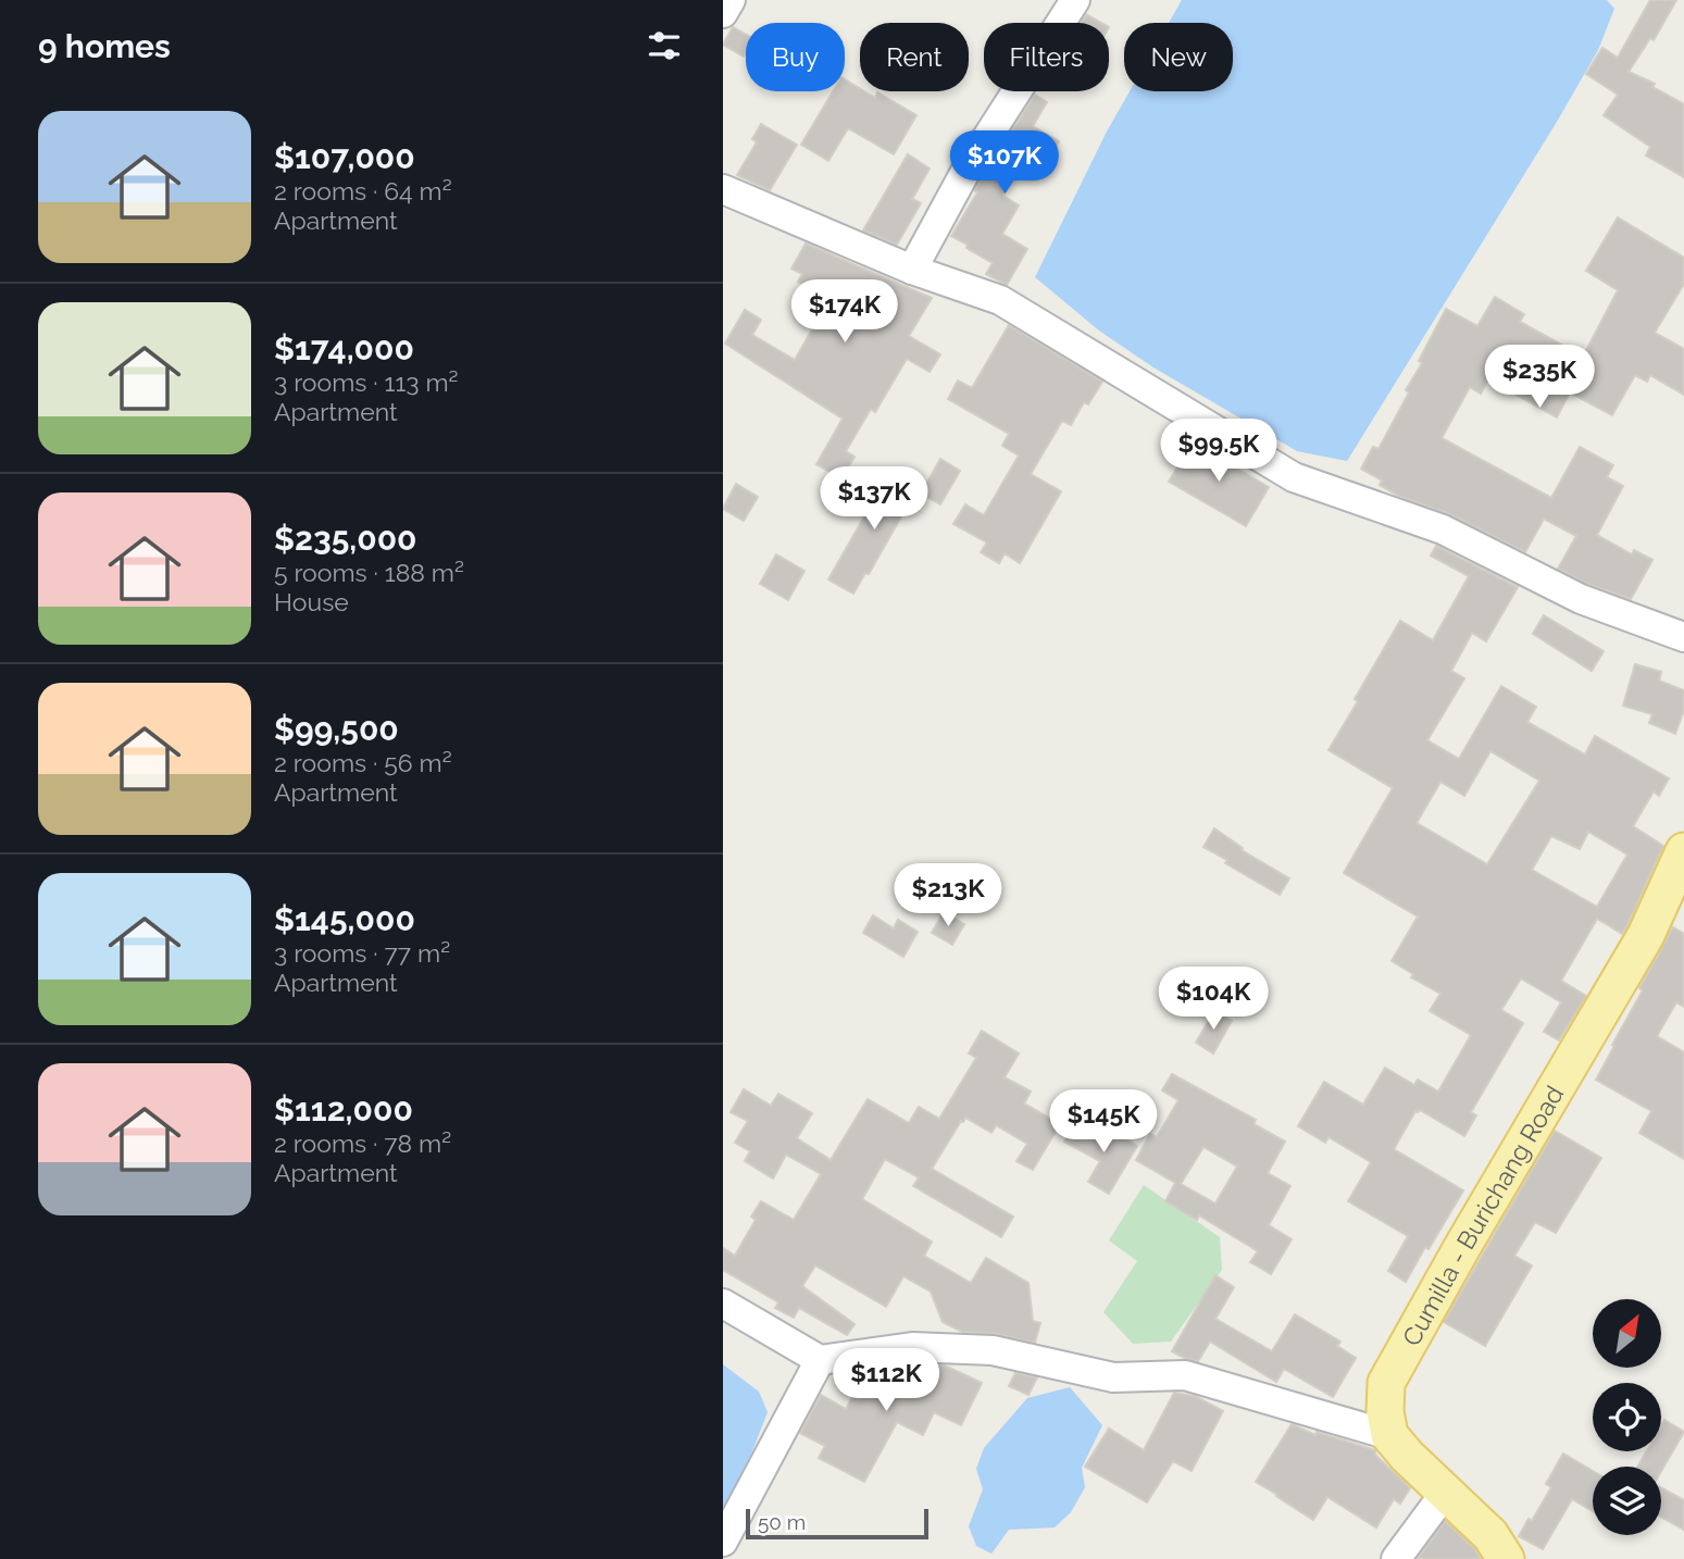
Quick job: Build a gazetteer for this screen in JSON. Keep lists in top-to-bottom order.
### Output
{
  "streets": {
    "main road": ["Cumilla - Burichang Road"]
  },
  "scale_bar": "50 m",
  "north": "top right",
  "page": {
    "heading": "9 homes",
    "chip": [
      "Buy",
      "Rent",
      "Filters",
      "New"
    ],
    "list": [
      {
        "name": "$107,000",
        "note": "2 rooms · 64 m² · Apartment"
      },
      {
        "name": "$174,000",
        "note": "3 rooms · 113 m² · Apartment"
      },
      {
        "name": "$235,000",
        "note": "5 rooms · 188 m² · House"
      },
      {
        "name": "$99,500",
        "note": "2 rooms · 56 m² · Apartment"
      },
      {
        "name": "$145,000",
        "note": "3 rooms · 77 m² · Apartment"
      },
      {
        "name": "$112,000",
        "note": "2 rooms · 78 m² · Apartment"
      }
    ],
    "price": [
      "$107K",
      "$174K",
      "$235K",
      "$99.5K",
      "$137K",
      "$213K",
      "$104K",
      "$145K",
      "$112K"
    ],
    "scale": "50 m"
  }
}
